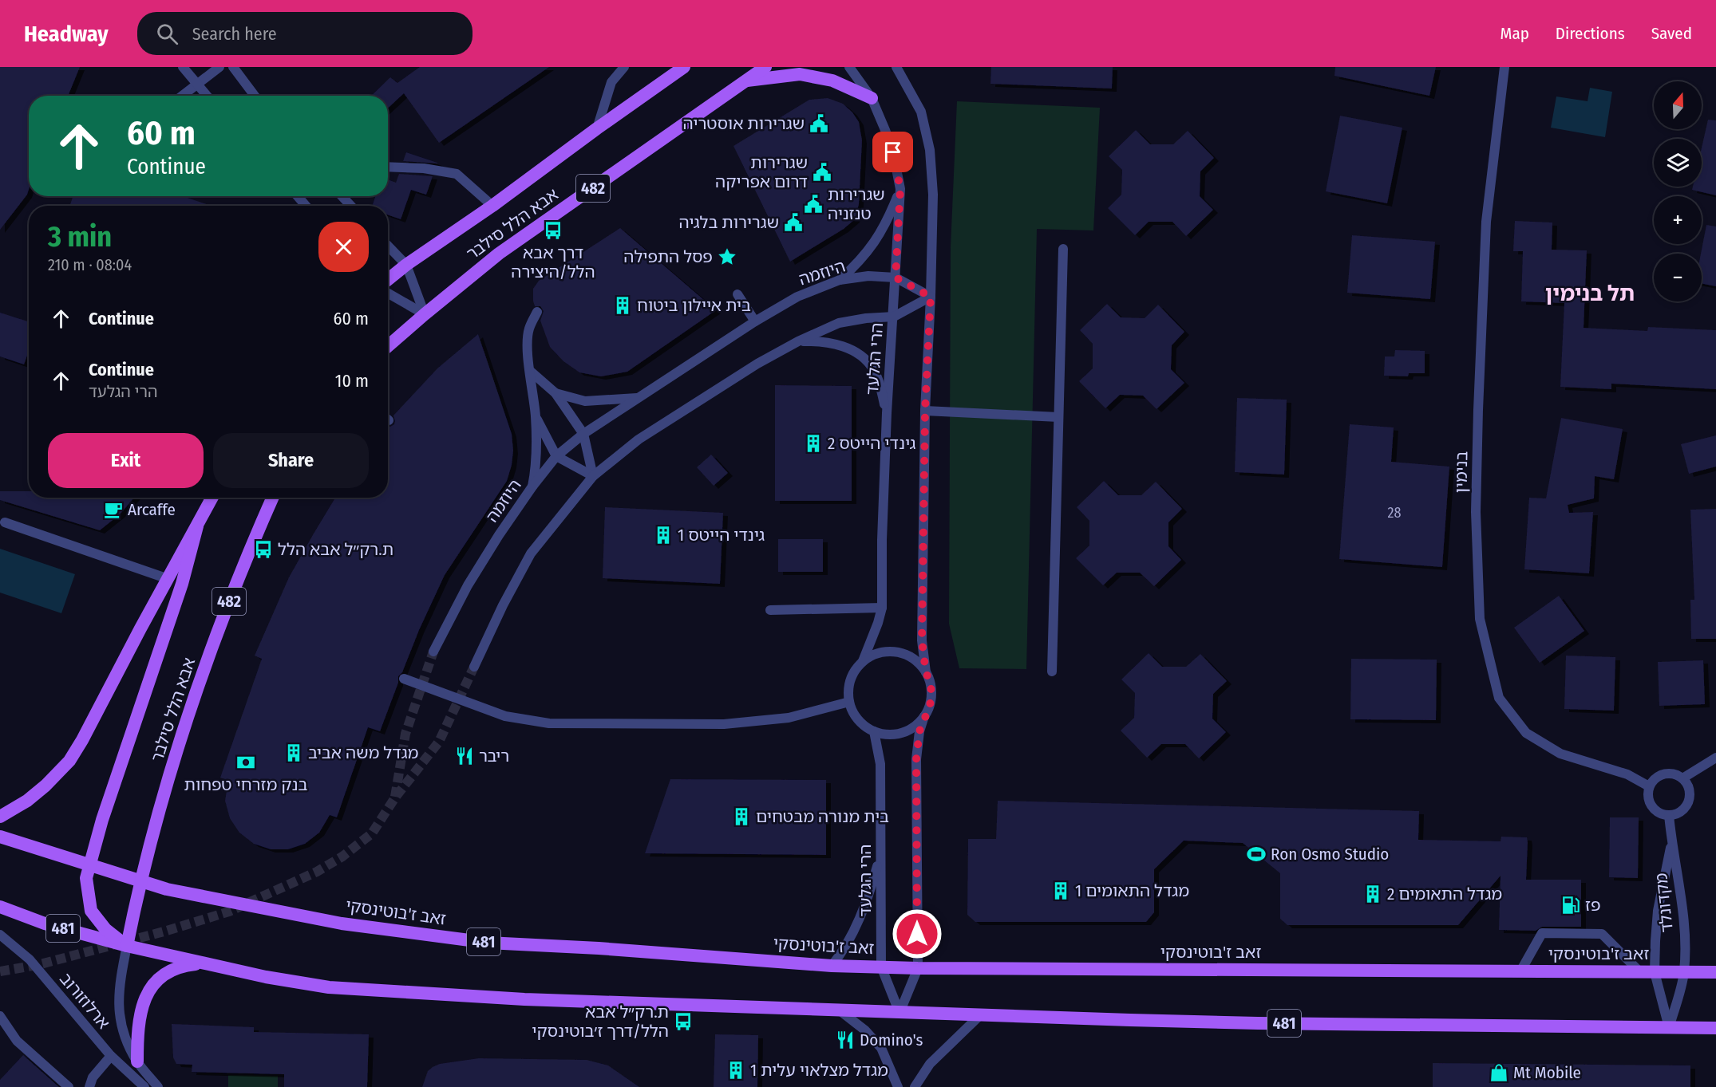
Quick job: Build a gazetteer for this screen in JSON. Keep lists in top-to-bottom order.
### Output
{
  "streets": {
    "main road": [
      "482",
      "אבא הלל סילבר",
      "זאב ז'בוטינסקי",
      "481"
    ],
    "street": [
      "היוזמה",
      "הרי הגלעד",
      "בנימין",
      "מקדונלד",
      "ארלוזורוב"
    ]
  },
  "crossings": [
    ["אבא הלל סילבר", "זאב ז'בוטינסקי"],
    ["אבא הלל סילבר", "481"],
    ["אבא הלל סילבר", "ארלוזורוב"],
    ["היוזמה", "הרי הגלעד"],
    ["הרי הגלעד", "זאב ז'בוטינסקי"],
    ["הרי הגלעד", "481"],
    ["בנימין", "מקדונלד"],
    ["מקדונלד", "זאב ז'בוטינסקי"],
    ["מקדונלד", "481"],
    ["481", "ארלוזורוב"]
  ],
  "districts": ["תל בנימין"],
  "places": {
    "public building": [
      "שגרירות אוסטריה",
      "שגרירות דרום אפריקה",
      "שגרירות טנזניה",
      "שגרירות בלגיה"
    ],
    "bus stop": ["דרך אבא הלל/היצירה", "ת.רק״ל אבא הלל", "ת.רק״ל אבא הלל/דרך ז׳בוטינסקי"],
    "place": ["פסל התפילה"],
    "building": [
      "בית איילון ביטוח",
      "גינדי הייטס 2",
      "גינדי הייטס 1",
      "מגדל משה אביב",
      "בית מנורה מבטחים",
      "מגדל התאומים 1",
      "מגדל התאומים 2",
      "מגדל מצלאוי עלית 1"
    ],
    "cafe": ["Arcaffe"],
    "restaurant": ["ריבר", "Domino's"],
    "bank": ["בנק מזרחי טפחות"],
    "sports": ["Ron Osmo Studio"],
    "fuel station": ["פז"],
    "shop": ["Mt Mobile"]
  },
  "house_numbers": ["28"],
  "north": "top",
  "page": {
    "header": "Headway",
    "search": "Search here",
    "nav": ["Map", "Directions", "Saved"],
    "map_buttons": ["+", "−"],
    "turn": ["60 m", "Continue"],
    "heading": ["3 min", "210 m · 08:04"],
    "list": [
      {
        "name": "Continue",
        "value": "60 m"
      },
      {
        "name": "Continue",
        "note": "הרי הגלעד",
        "value": "10 m"
      }
    ],
    "buttons": ["Exit", "Share"]
  }
}
